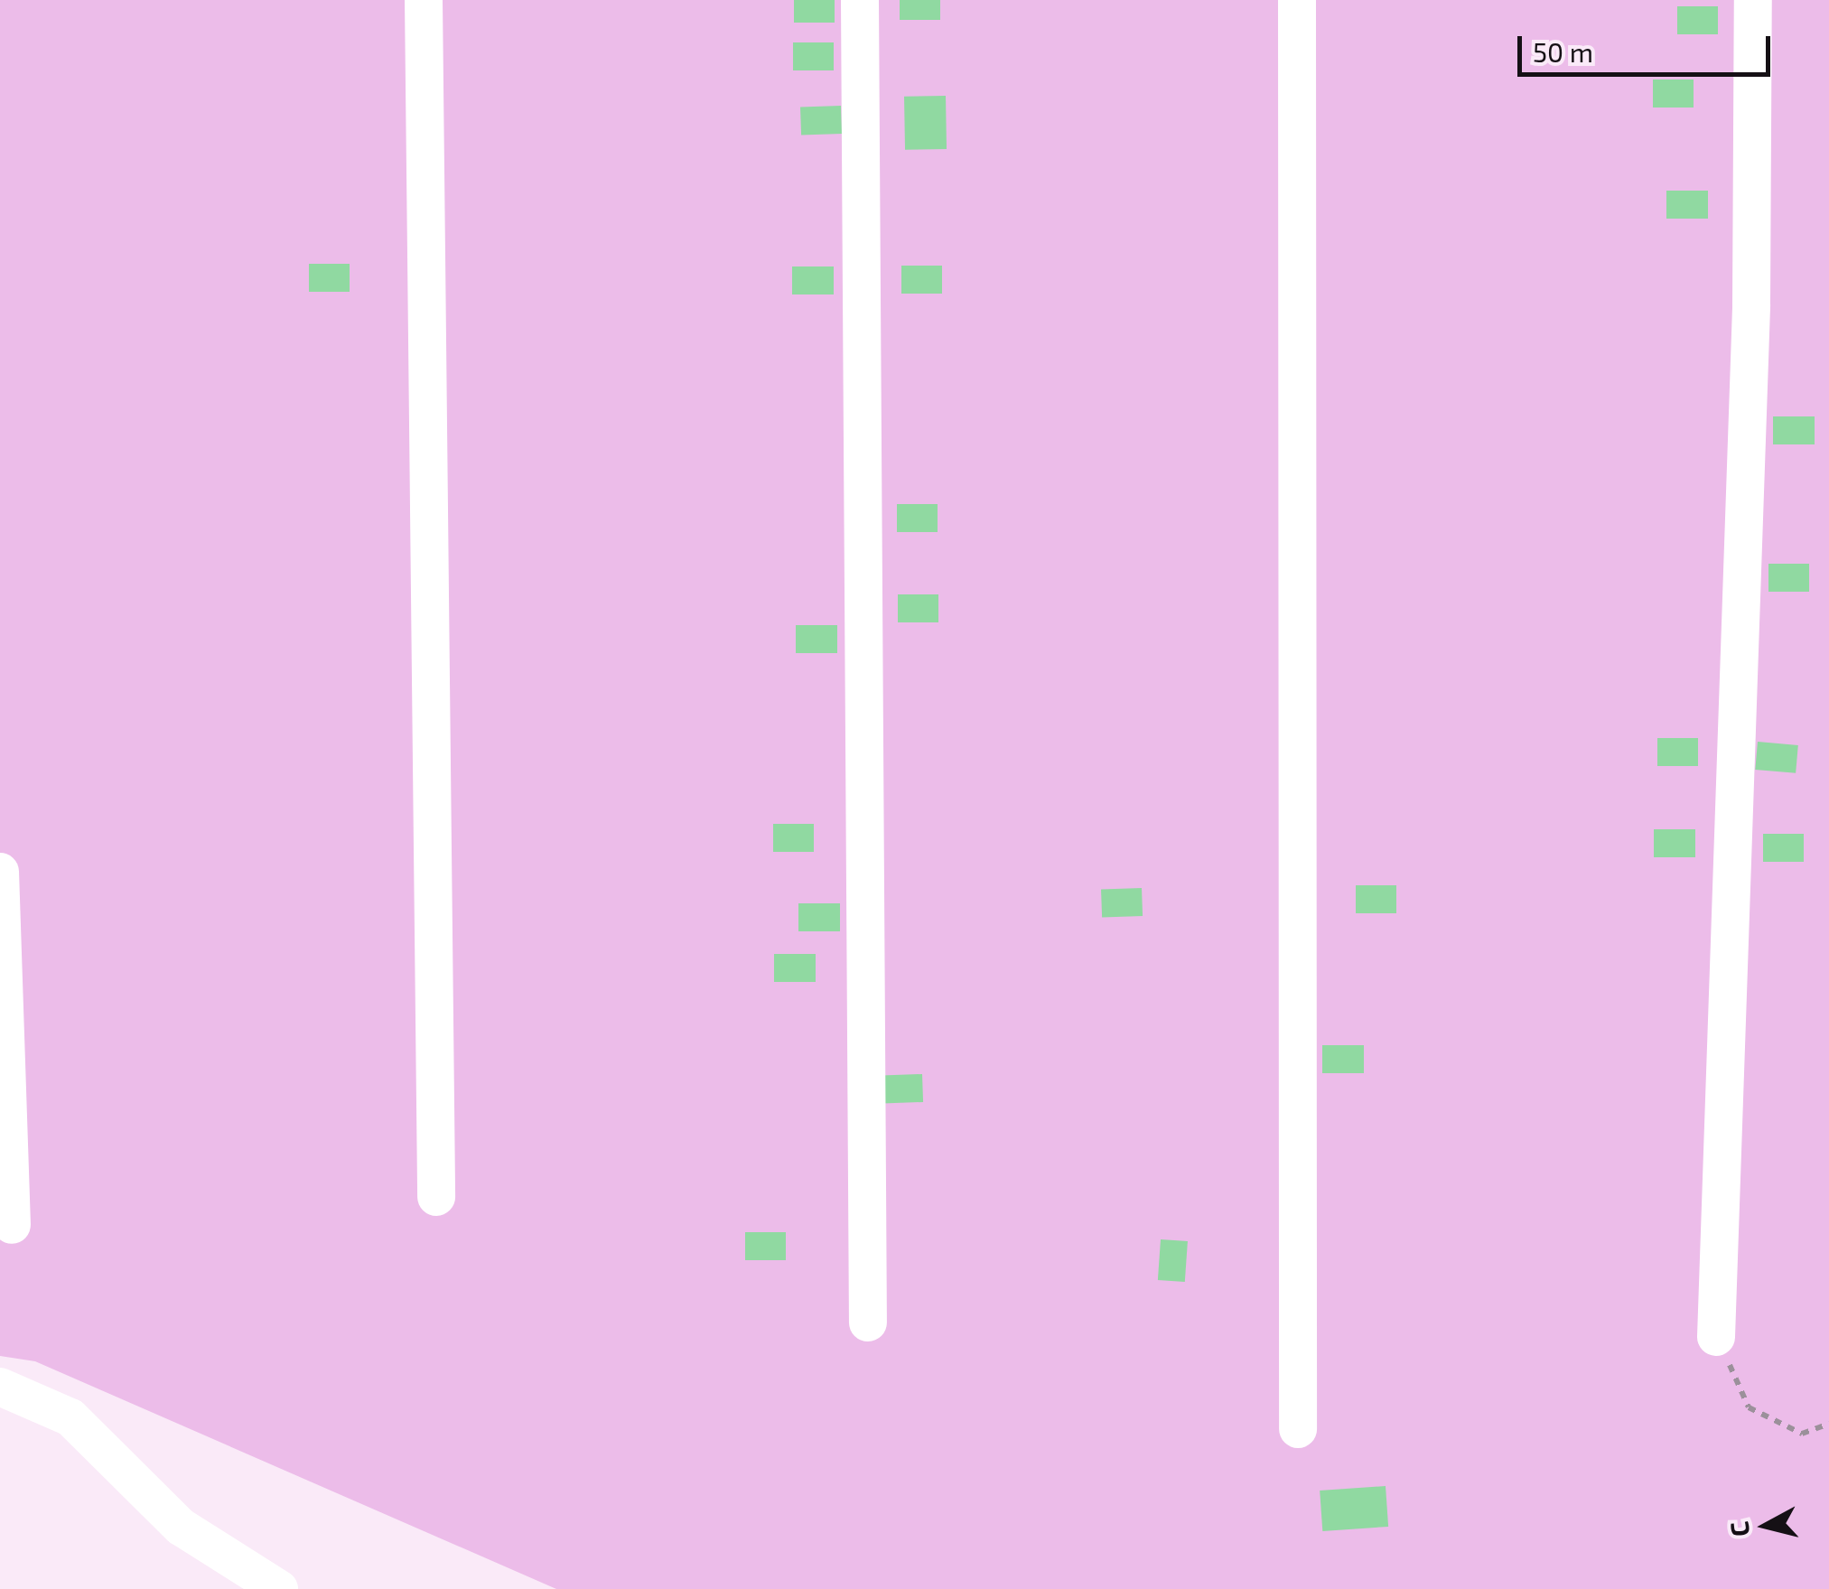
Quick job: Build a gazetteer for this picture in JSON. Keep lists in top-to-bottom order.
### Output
{
  "scale_bar": "50 m",
  "north": "left"
}
